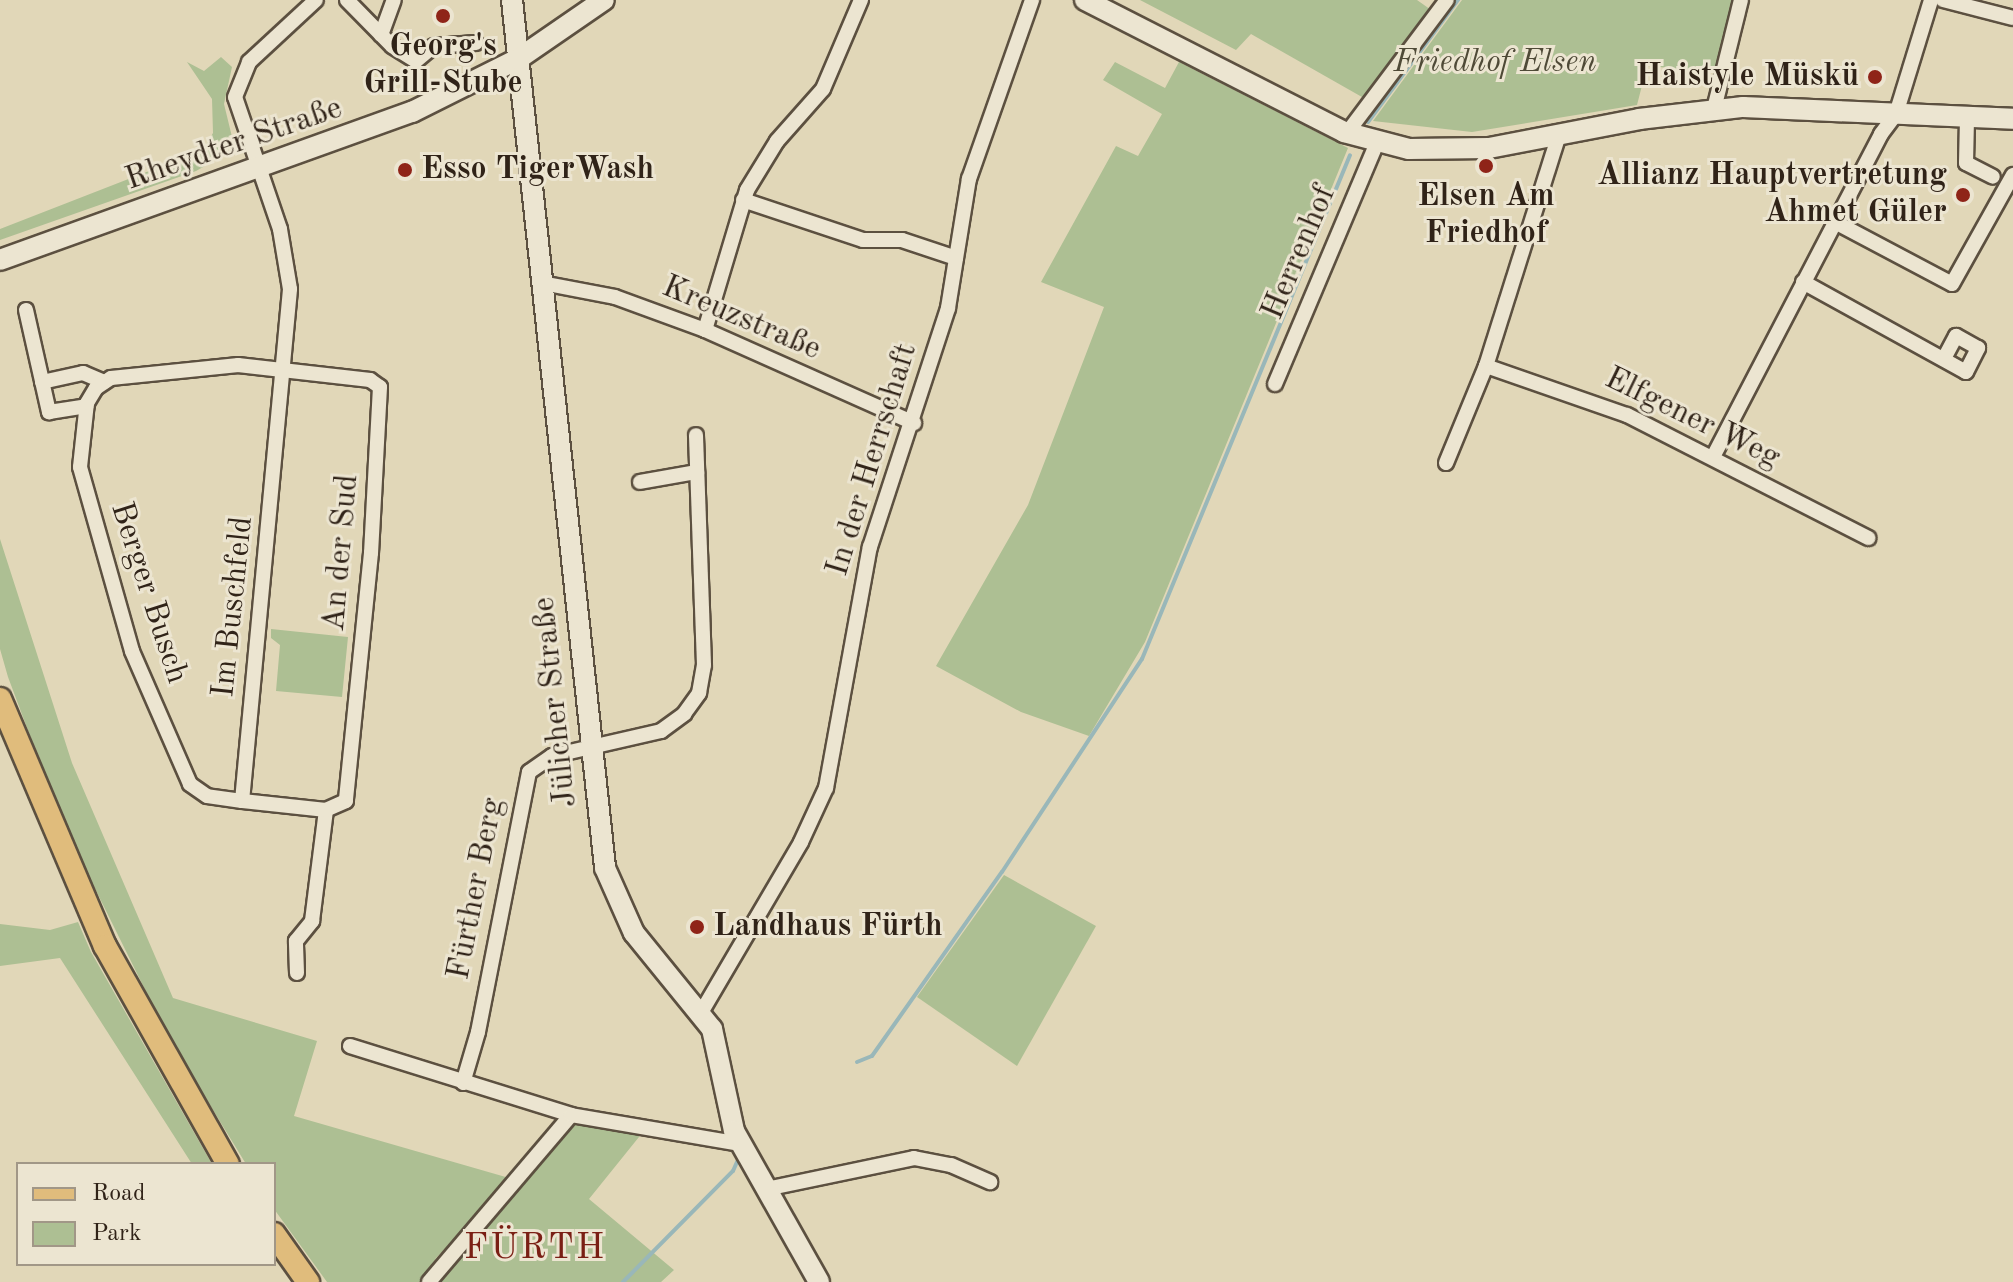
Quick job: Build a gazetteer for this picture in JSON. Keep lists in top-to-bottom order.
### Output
{
  "streets": {
    "street": [
      "Rheydter Straße",
      "Herrenhof",
      "Kreuzstraße",
      "Elfgener Weg",
      "In der Herrschaft",
      "An der Sud",
      "Berger Busch",
      "Im Buschfeld",
      "Jülicher Straße",
      "Fürther Berg"
    ]
  },
  "crossings": [
    ["Rheydter Straße", "Im Buschfeld"],
    ["Rheydter Straße", "Jülicher Straße"],
    ["Kreuzstraße", "In der Herrschaft"],
    ["Kreuzstraße", "Jülicher Straße"],
    ["In der Herrschaft", "Jülicher Straße"],
    ["An der Sud", "Im Buschfeld"],
    ["Berger Busch", "Im Buschfeld"],
    ["Jülicher Straße", "Fürther Berg"]
  ],
  "districts": ["FÜRTH"],
  "parks": ["Friedhof Elsen"],
  "places": [
    "Georg's Grill-Stube",
    "Haistyle Müskü",
    "Elsen Am Friedhof",
    "Esso TigerWash",
    "Allianz Hauptvertretung Ahmet Güler",
    "Landhaus Fürth"
  ],
  "legend": ["Road", "Park"]
}
